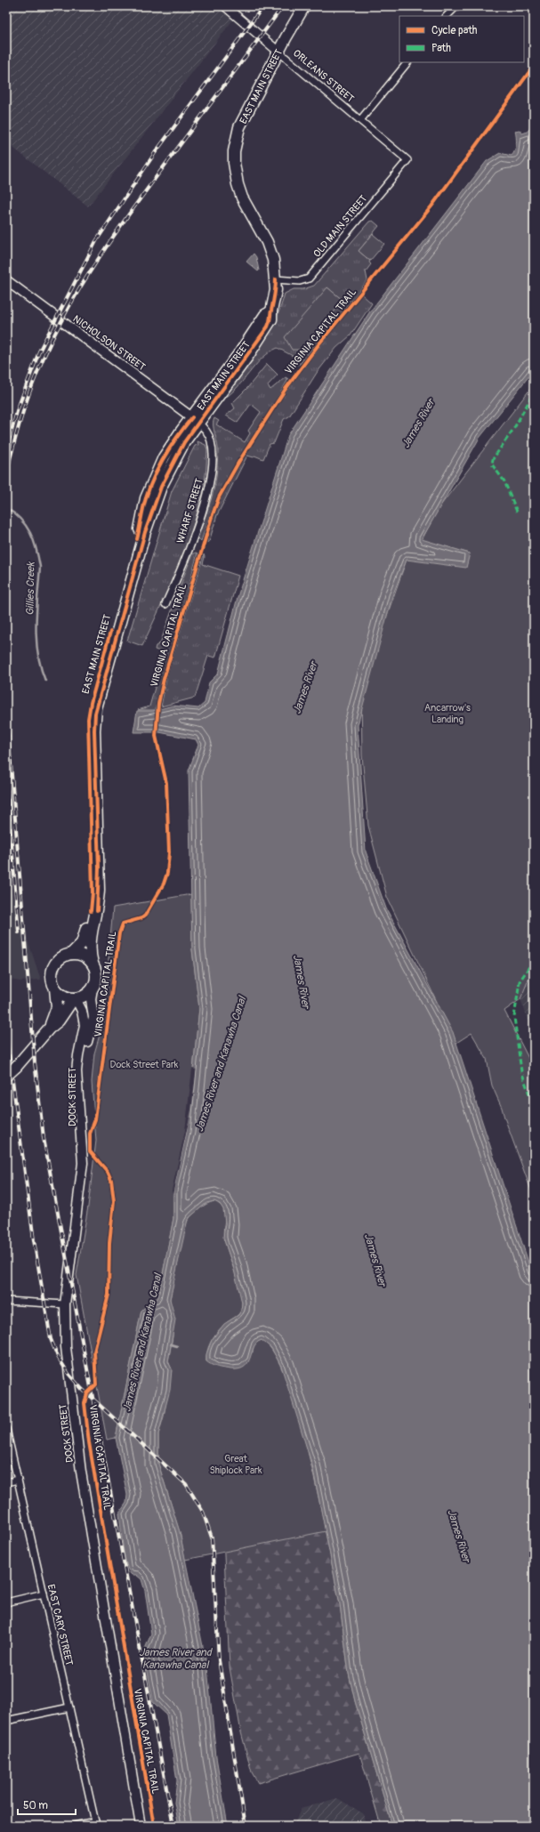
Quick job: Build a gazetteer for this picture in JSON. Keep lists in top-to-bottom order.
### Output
{
  "streets": {
    "main road": ["EAST MAIN STREET", "NICHOLSON STREET", "DOCK STREET"],
    "street": [
      "ORLEANS STREET",
      "OLD MAIN STREET",
      "WHARF STREET",
      "EAST CARY STREET"
    ],
    "cycle path": ["VIRGINIA CAPITAL TRAIL"]
  },
  "crossings": [
    ["ORLEANS STREET", "EAST MAIN STREET"],
    ["ORLEANS STREET", "OLD MAIN STREET"],
    ["EAST MAIN STREET", "OLD MAIN STREET"],
    ["EAST MAIN STREET", "NICHOLSON STREET"],
    ["EAST MAIN STREET", "WHARF STREET"],
    ["EAST MAIN STREET", "DOCK STREET"],
    ["NICHOLSON STREET", "WHARF STREET"]
  ],
  "water": ["James River", "Gillies Creek", "James River and Kanawha Canal"],
  "parks": ["Ancarrow's Landing", "Dock Street Park", "Great Shiplock Park"],
  "legend": ["Cycle path", "Path"],
  "scale_bar": "50 m"
}
